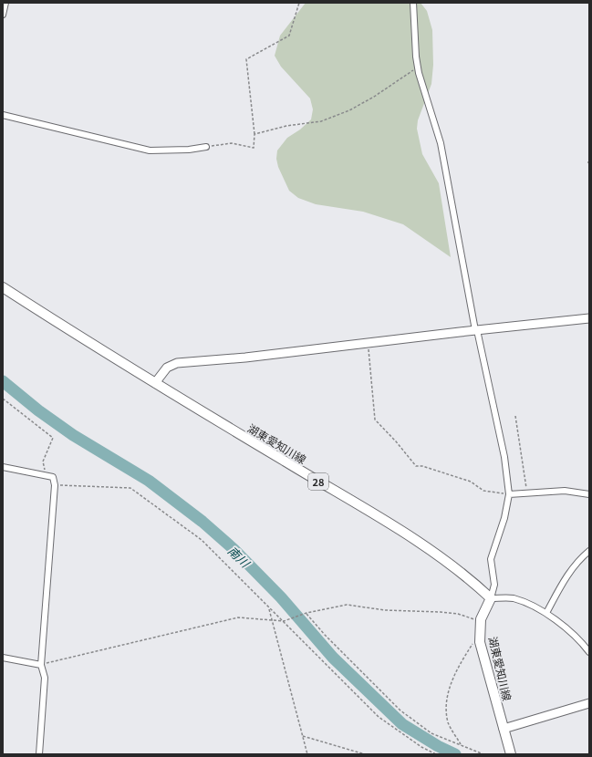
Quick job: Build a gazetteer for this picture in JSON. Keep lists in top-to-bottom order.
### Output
{
  "streets": {
    "main road": ["湖東愛知川線", "28"]
  },
  "water": ["南川"]
}
